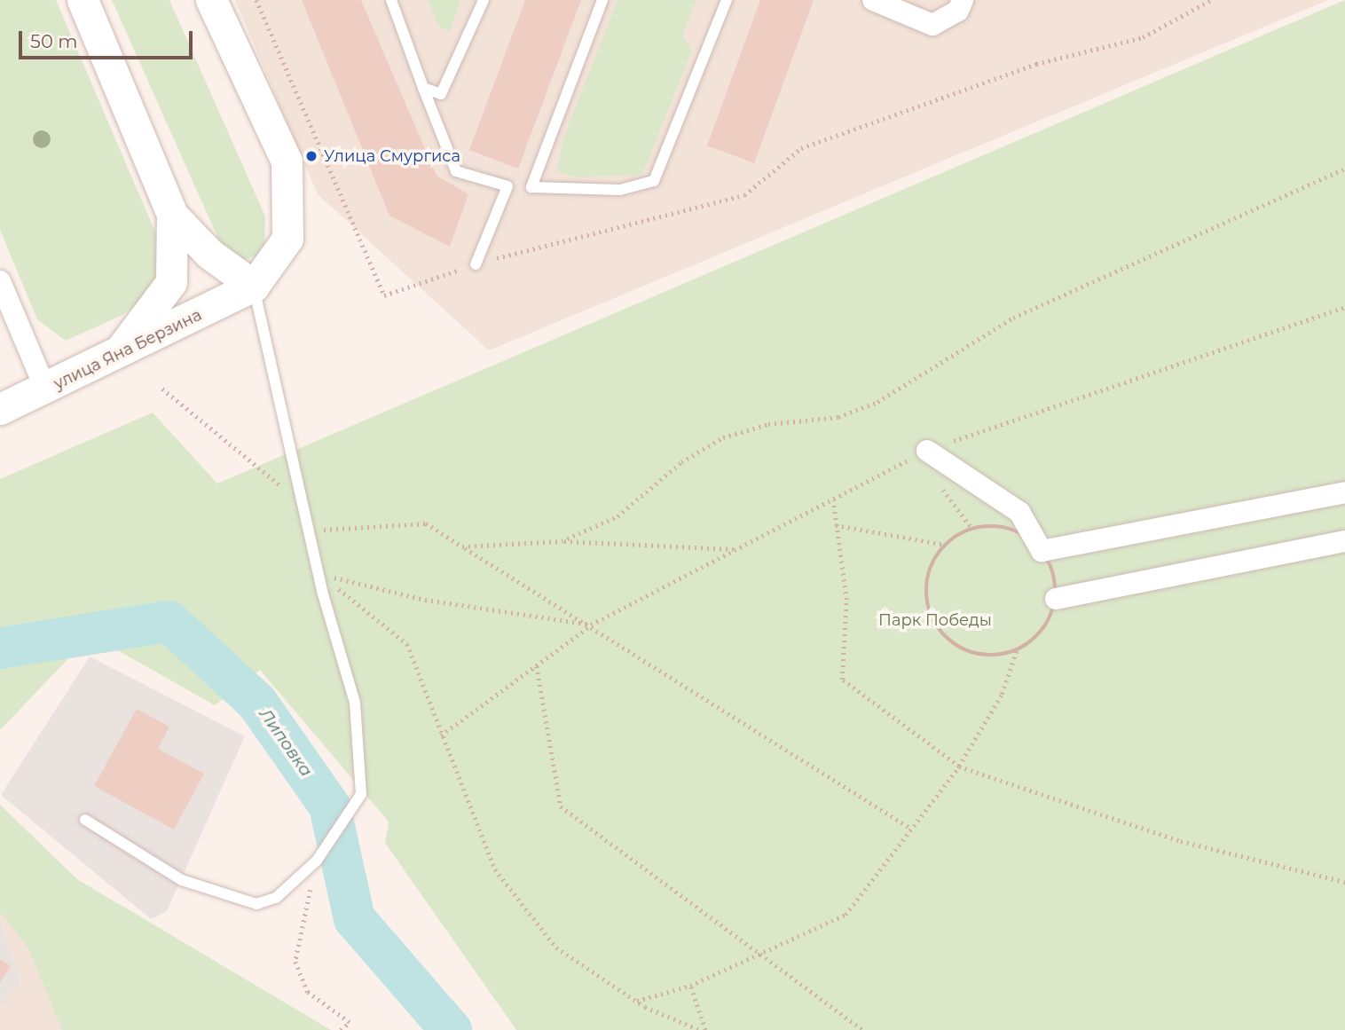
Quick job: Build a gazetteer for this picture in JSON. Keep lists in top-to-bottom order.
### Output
{
  "streets": {
    "main road": ["улица Яна Берзина"]
  },
  "water": ["Липовка"],
  "parks": ["Парк Победы"],
  "places": ["Улица Смургиса"],
  "scale_bar": "50 m"
}
